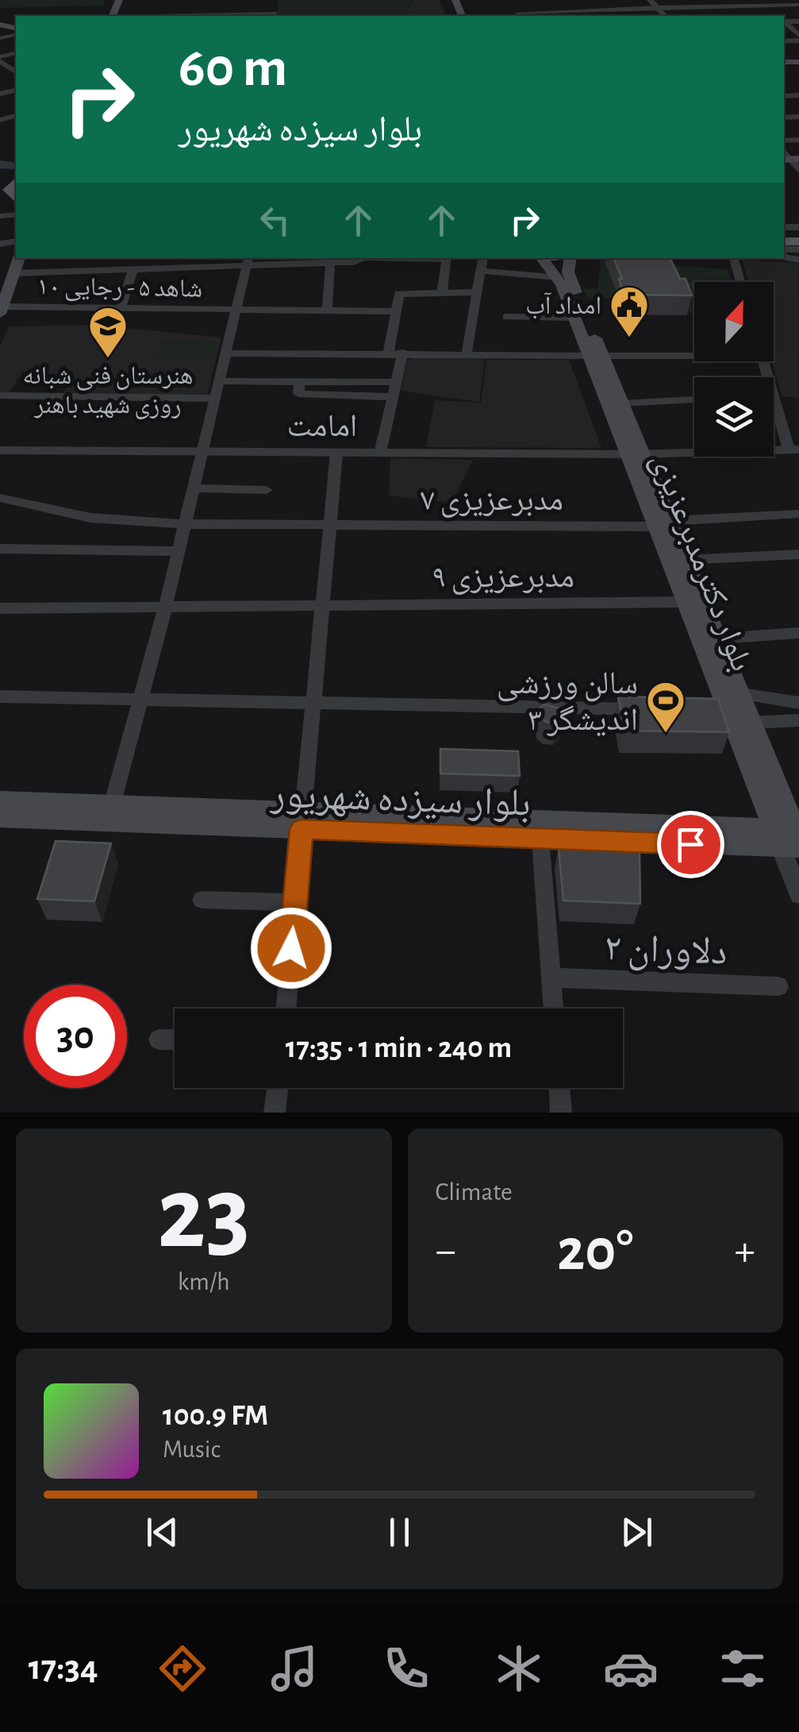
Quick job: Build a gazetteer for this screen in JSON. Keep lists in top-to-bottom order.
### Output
{
  "streets": {
    "main road": ["بلوار دکترمدبرعزیزی", "بلوار سیزده شهریور"],
    "street": [
      "شاهد ۵ - رجایی ۱۰",
      "امامت",
      "مدبرعزیزی ۷",
      "مدبرعزیزی ۹",
      "دلاوران ۲"
    ]
  },
  "crossings": [
    ["امامت", "بلوار دکترمدبرعزیزی"],
    ["مدبرعزیزی ۷", "بلوار دکترمدبرعزیزی"],
    ["بلوار دکترمدبرعزیزی", "مدبرعزیزی ۹"],
    ["بلوار دکترمدبرعزیزی", "بلوار سیزده شهریور"]
  ],
  "places": {
    "public building": ["امداد آب"],
    "school or university": ["هنرستان فنی شبانه‌ روزی شهید باهنر"],
    "sports": ["سالن ورزشی اندیشگر ۳"]
  },
  "north": "top",
  "page": {
    "turn": ["60 m", "بلوار سیزده شهریور"],
    "limit": "30",
    "trip": "17:35 · 1 min · 240 m",
    "tile": [
      ["23", "km/h"],
      "Climate"
    ],
    "heat": ["−", "20°", "+"],
    "song": ["100.9 FM", "Music"],
    "tabs": "17:34"
  }
}
